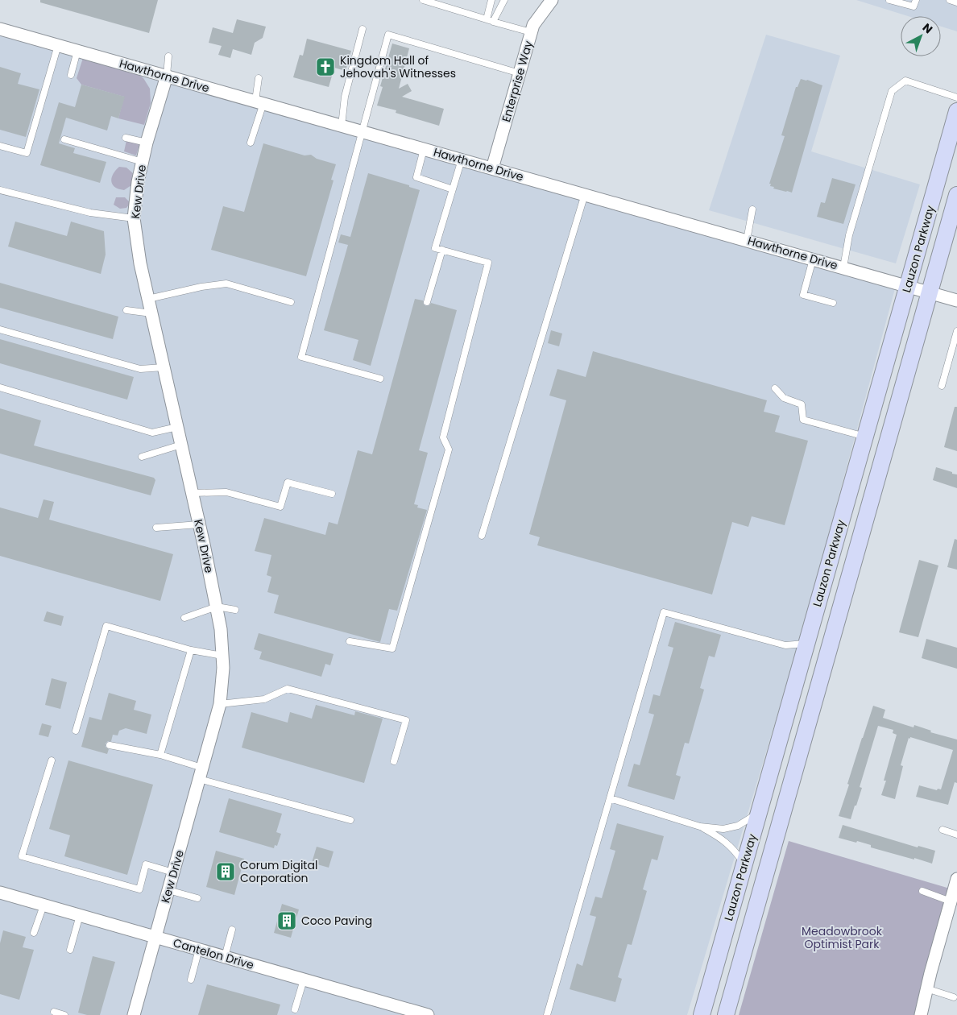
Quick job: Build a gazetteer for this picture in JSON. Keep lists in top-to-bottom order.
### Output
{
  "streets": {
    "main road": ["Lauzon Parkway"],
    "street": [
      "Hawthorne Drive",
      "Enterprise Way",
      "Kew Drive",
      "Cantelon Drive"
    ]
  },
  "crossings": [
    ["Hawthorne Drive", "Enterprise Way"],
    ["Hawthorne Drive", "Kew Drive"],
    ["Hawthorne Drive", "Lauzon Parkway"],
    ["Kew Drive", "Cantelon Drive"]
  ],
  "parks": ["Meadowbrook Optimist Park"],
  "places": {
    "church": ["Kingdom Hall of Jehovah's Witnesses"],
    "building": ["Corum Digital Corporation", "Coco Paving"]
  },
  "north": "top right"
}
